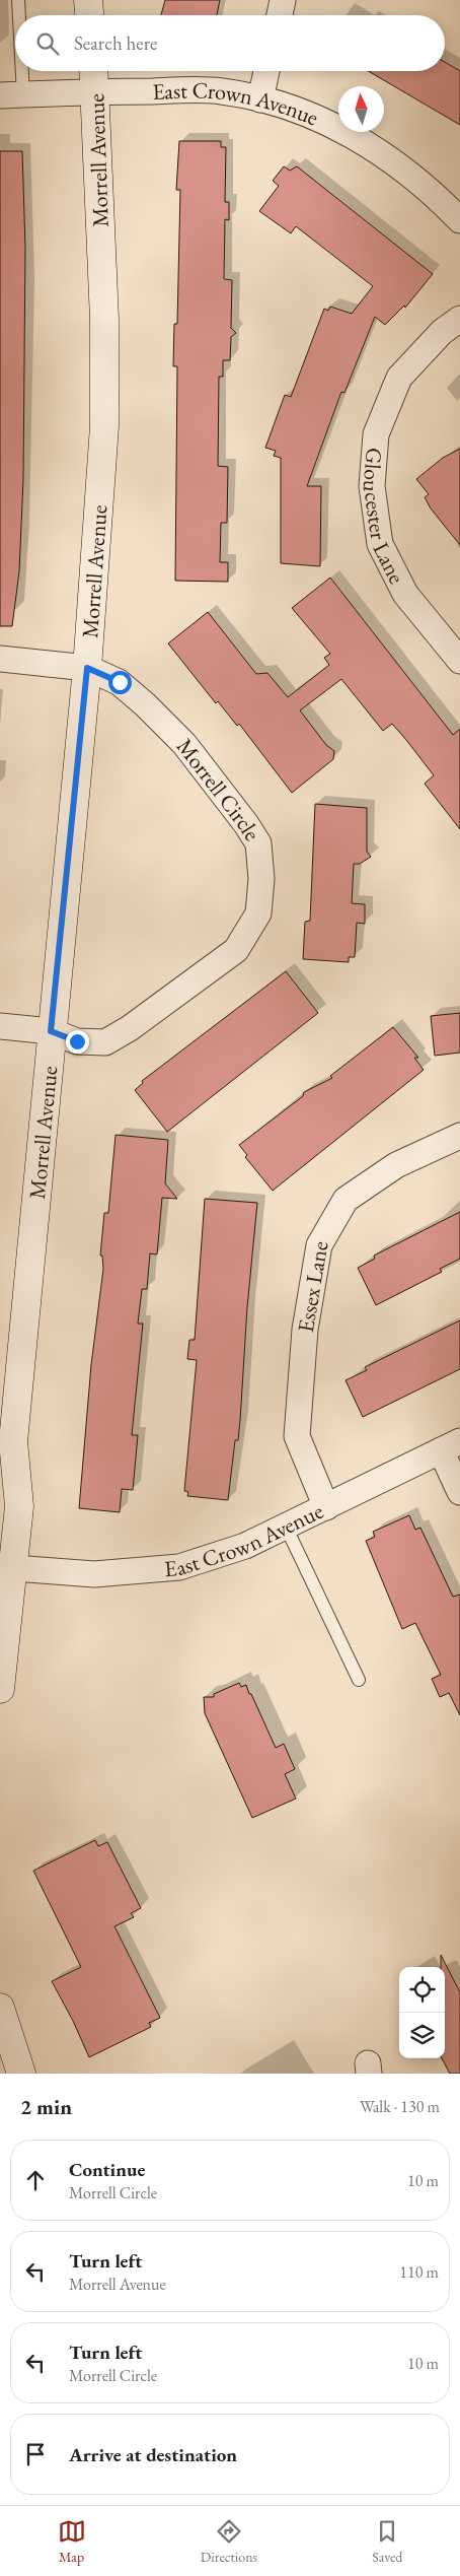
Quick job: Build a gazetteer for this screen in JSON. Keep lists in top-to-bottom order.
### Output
{
  "streets": {
    "street": [
      "East Crown Avenue",
      "Morrell Avenue",
      "Gloucester Lane",
      "Morrell Circle",
      "Essex Lane"
    ]
  },
  "crossings": [
    ["East Crown Avenue", "Morrell Avenue"],
    ["East Crown Avenue", "Essex Lane"],
    ["Morrell Avenue", "Morrell Circle"]
  ],
  "north": "top",
  "page": {
    "search": "Search here",
    "heading": ["2 min", "Walk · 130 m"],
    "list": [
      ["Continue", "Morrell Circle", "10 m"],
      ["Turn left", "Morrell Avenue", "110 m"],
      ["Turn left", "Morrell Circle", "10 m"],
      "Arrive at destination"
    ],
    "nav": ["Map", "Directions", "Saved"]
  }
}
